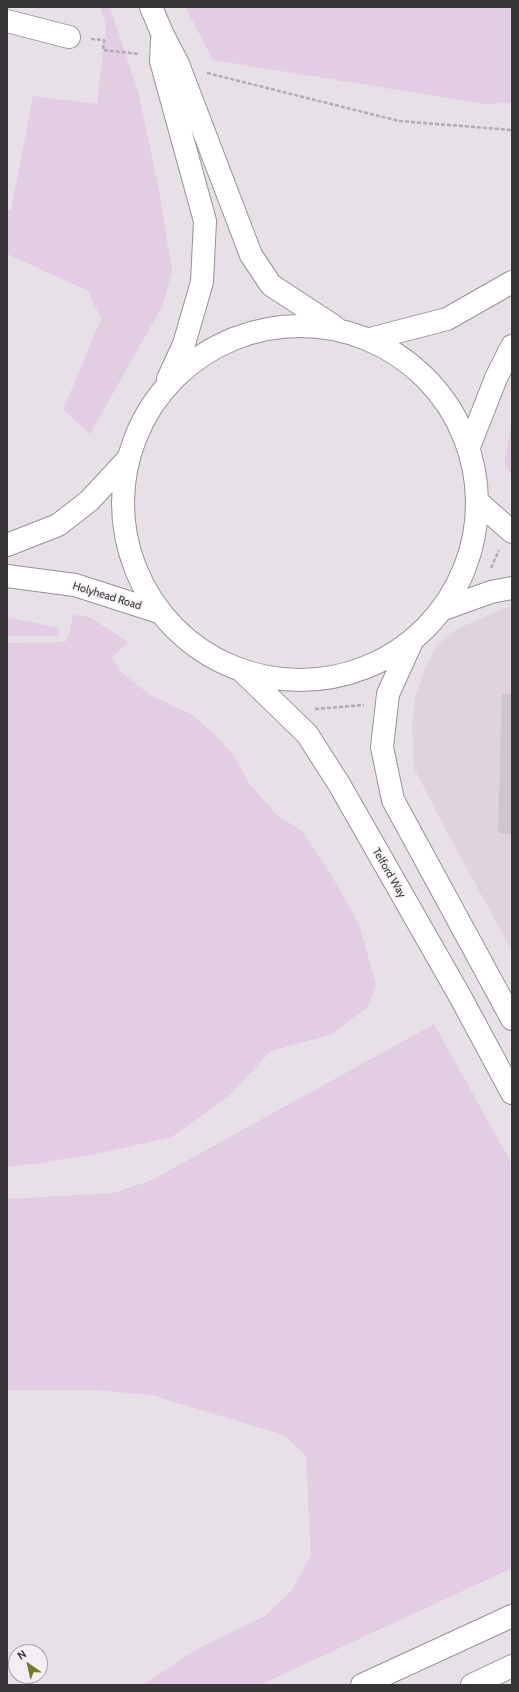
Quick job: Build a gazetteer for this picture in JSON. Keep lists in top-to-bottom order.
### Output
{
  "streets": {
    "main road": ["Holyhead Road", "Telford Way"]
  },
  "north": "top left"
}
